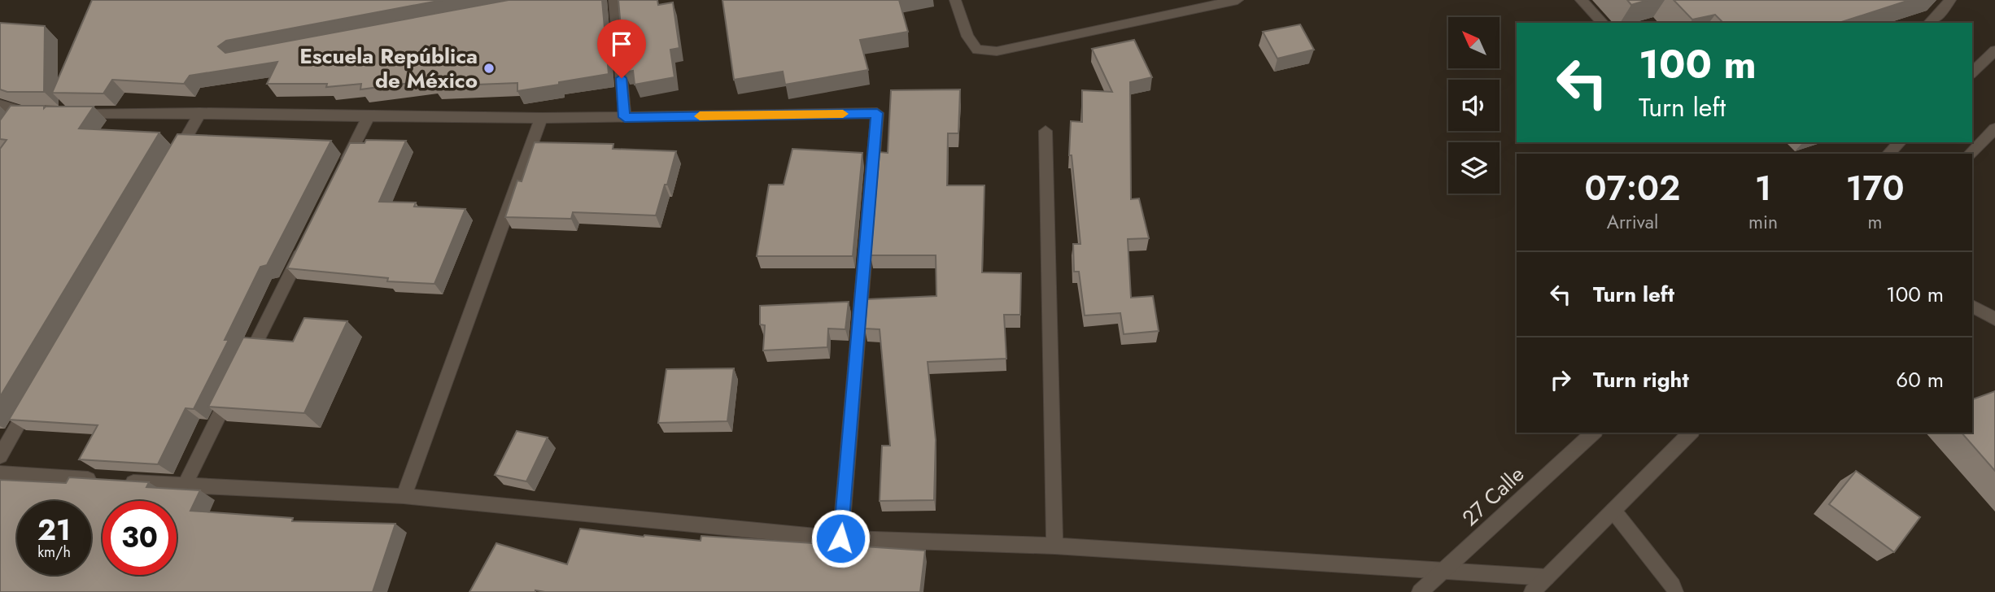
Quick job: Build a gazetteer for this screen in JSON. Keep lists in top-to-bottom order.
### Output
{
  "streets": {
    "street": ["27 Calle"]
  },
  "places": ["Escuela República de México"],
  "north": "top left",
  "page": {
    "turn": ["100 m", "Turn left"],
    "eta": [
      "07:02",
      "Arrival",
      "1",
      "min",
      "170",
      "m"
    ],
    "list": [
      {
        "name": "Turn left",
        "value": "100 m"
      },
      {
        "name": "Turn right",
        "value": "60 m"
      }
    ],
    "speed": "21 km/h",
    "limit": "30"
  }
}
